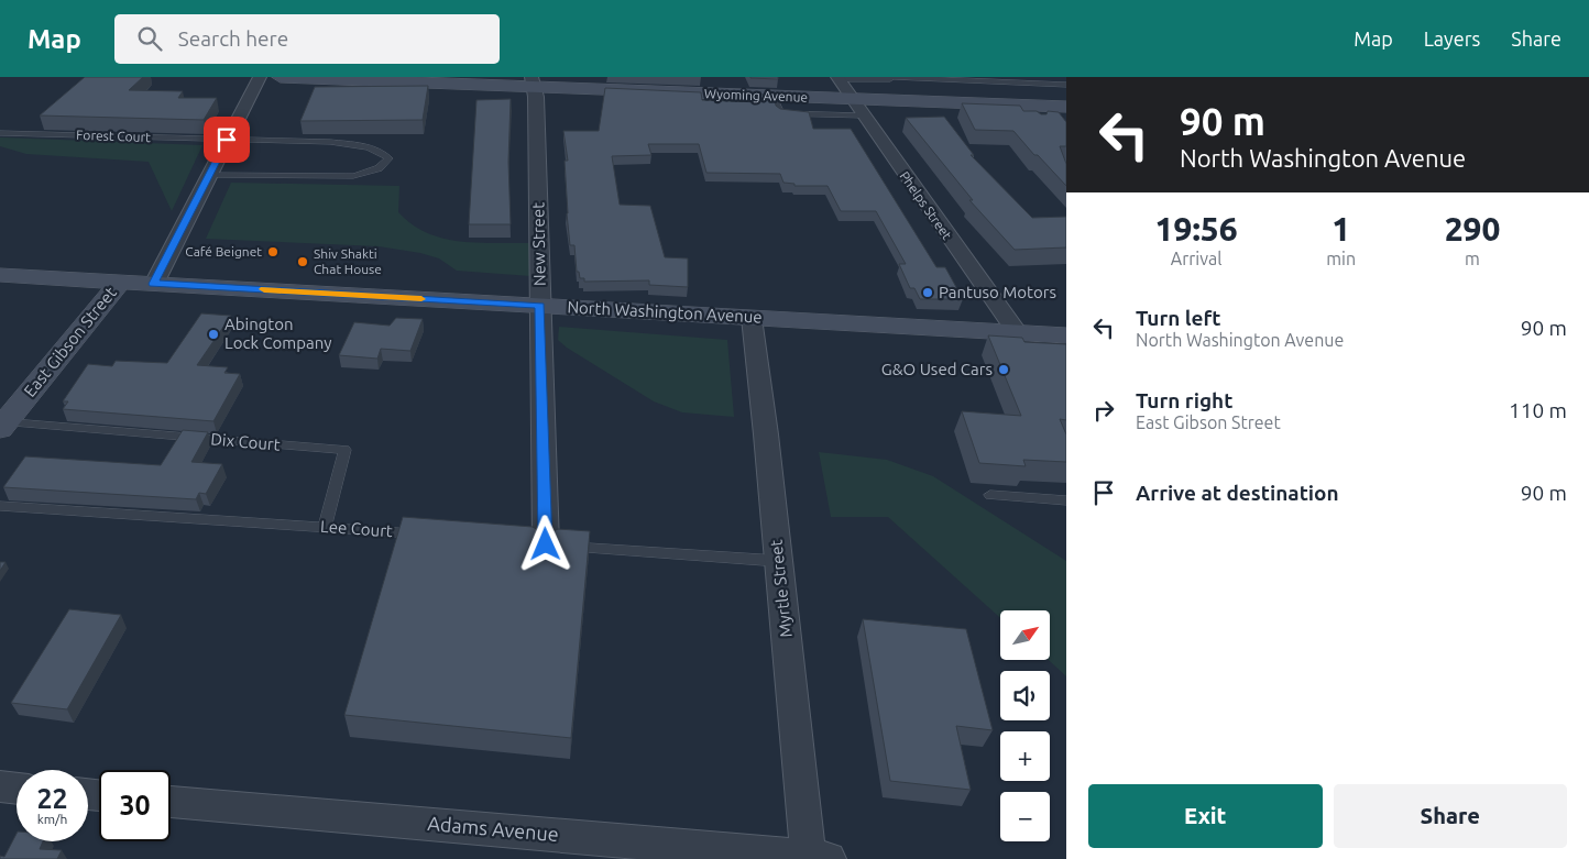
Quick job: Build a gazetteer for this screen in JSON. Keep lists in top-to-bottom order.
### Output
{
  "streets": {
    "street": [
      "Wyoming Avenue",
      "Phelps Street",
      "New Street",
      "North Washington Avenue",
      "East Gibson Street",
      "Myrtle Street",
      "Adams Avenue"
    ],
    "lane": ["Forest Court", "Dix Court", "Lee Court"]
  },
  "crossings": [
    ["Wyoming Avenue", "Phelps Street"],
    ["Wyoming Avenue", "New Street"],
    ["Phelps Street", "North Washington Avenue"],
    ["New Street", "North Washington Avenue"],
    ["North Washington Avenue", "East Gibson Street"],
    ["North Washington Avenue", "Myrtle Street"],
    ["East Gibson Street", "Dix Court"],
    ["Dix Court", "Lee Court"],
    ["Myrtle Street", "Adams Avenue"]
  ],
  "places": [
    "Café Beignet",
    "Shiv Shakti Chat House",
    "Pantuso Motors",
    "Abington Lock Company",
    "G&O Used Cars"
  ],
  "north": "top right",
  "page": {
    "header": "Map",
    "search": "Search here",
    "nav": ["Map", "Layers", "Share"],
    "turn": ["90 m", "North Washington Avenue"],
    "eta": [
      "19:56",
      "Arrival",
      "1",
      "min",
      "290",
      "m"
    ],
    "list": [
      {
        "name": "Turn left",
        "note": "North Washington Avenue",
        "value": "90 m"
      },
      {
        "name": "Turn right",
        "note": "East Gibson Street",
        "value": "110 m"
      },
      {
        "name": "Arrive at destination",
        "value": "90 m"
      }
    ],
    "map_buttons": ["+", "−"],
    "speed": "22 km/h",
    "limit": "30",
    "buttons": ["Exit", "Share"]
  }
}
